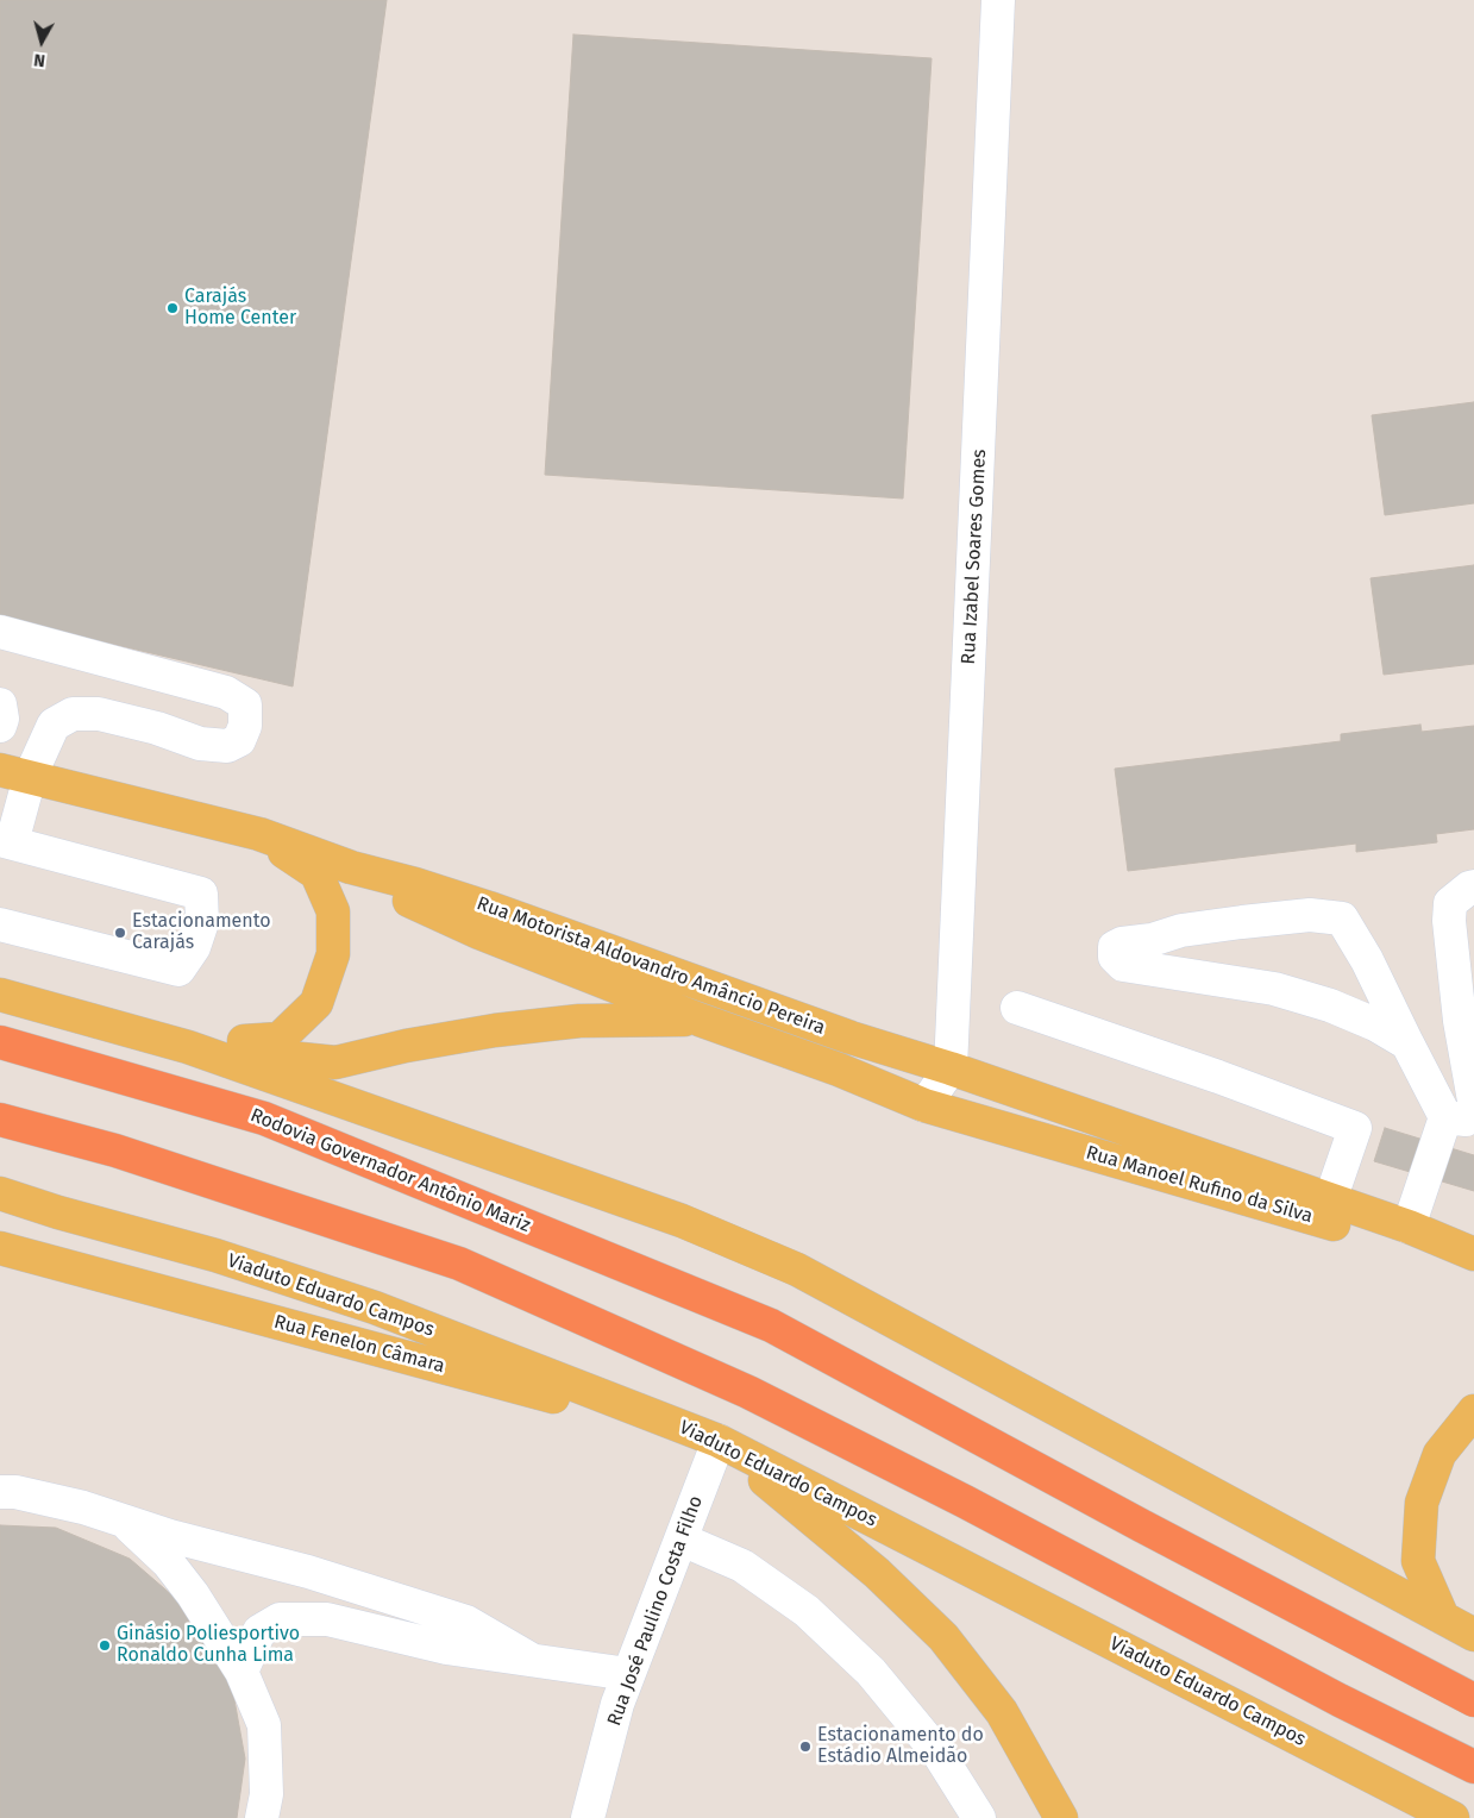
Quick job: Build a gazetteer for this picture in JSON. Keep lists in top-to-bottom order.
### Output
{
  "streets": {
    "highway": ["Rodovia Governador Antônio Mariz"],
    "main road": [
      "Rua Motorista Aldovandro Amâncio Pereira",
      "Rua Manoel Rufino da Silva",
      "Viaduto Eduardo Campos",
      "Rua Fenelon Câmara"
    ],
    "street": ["Rua Izabel Soares Gomes", "Rua José Paulino Costa Filho"]
  },
  "crossings": [
    ["Rua Izabel Soares Gomes", "Rua Motorista Aldovandro Amâncio Pereira"],
    ["Rua Izabel Soares Gomes", "Rua Manoel Rufino da Silva"],
    ["Rua Motorista Aldovandro Amâncio Pereira", "Rua Manoel Rufino da Silva"],
    ["Viaduto Eduardo Campos", "Rua Fenelon Câmara"],
    ["Viaduto Eduardo Campos", "Rua José Paulino Costa Filho"],
    ["Rua Fenelon Câmara", "Rua José Paulino Costa Filho"]
  ],
  "places": [
    "Carajás Home Center",
    "Estacionamento Carajás",
    "Ginásio Poliesportivo Ronaldo Cunha Lima",
    "Estacionamento do Estádio Almeidão"
  ],
  "north": "bottom"
}
